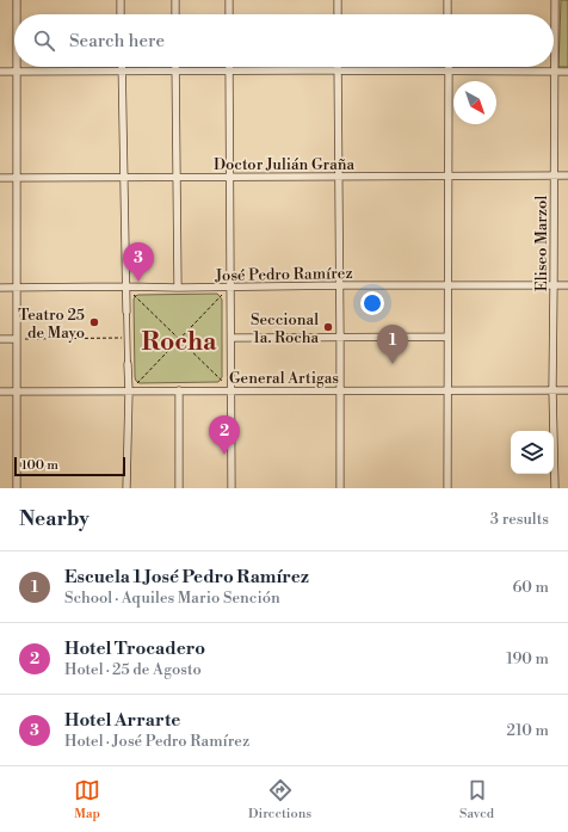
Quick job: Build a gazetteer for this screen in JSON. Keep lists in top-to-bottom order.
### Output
{
  "streets": {
    "street": [
      "Doctor Julián Graña",
      "Eliseo Marzol",
      "José Pedro Ramírez",
      "General Artigas"
    ]
  },
  "crossings": [
    ["Doctor Julián Graña", "Eliseo Marzol"],
    ["Eliseo Marzol", "José Pedro Ramírez"],
    ["Eliseo Marzol", "General Artigas"]
  ],
  "districts": ["Rocha"],
  "places": ["Teatro 25 de Mayo", "Seccional 1a. Rocha"],
  "scale_bar": "100 m",
  "north": "bottom right",
  "page": {
    "search": "Search here",
    "pins": ["3", "1", "2"],
    "scale": "100 m",
    "heading": ["Nearby", "3 results"],
    "list": [
      {
        "mark": "1",
        "name": "Escuela 1 José Pedro Ramírez",
        "note": "School · Aquiles Mario Sención",
        "value": "60 m"
      },
      {
        "mark": "2",
        "name": "Hotel Trocadero",
        "note": "Hotel · 25 de Agosto",
        "value": "190 m"
      },
      {
        "mark": "3",
        "name": "Hotel Arrarte",
        "note": "Hotel · José Pedro Ramírez",
        "value": "210 m"
      }
    ],
    "nav": ["Map", "Directions", "Saved"]
  }
}
